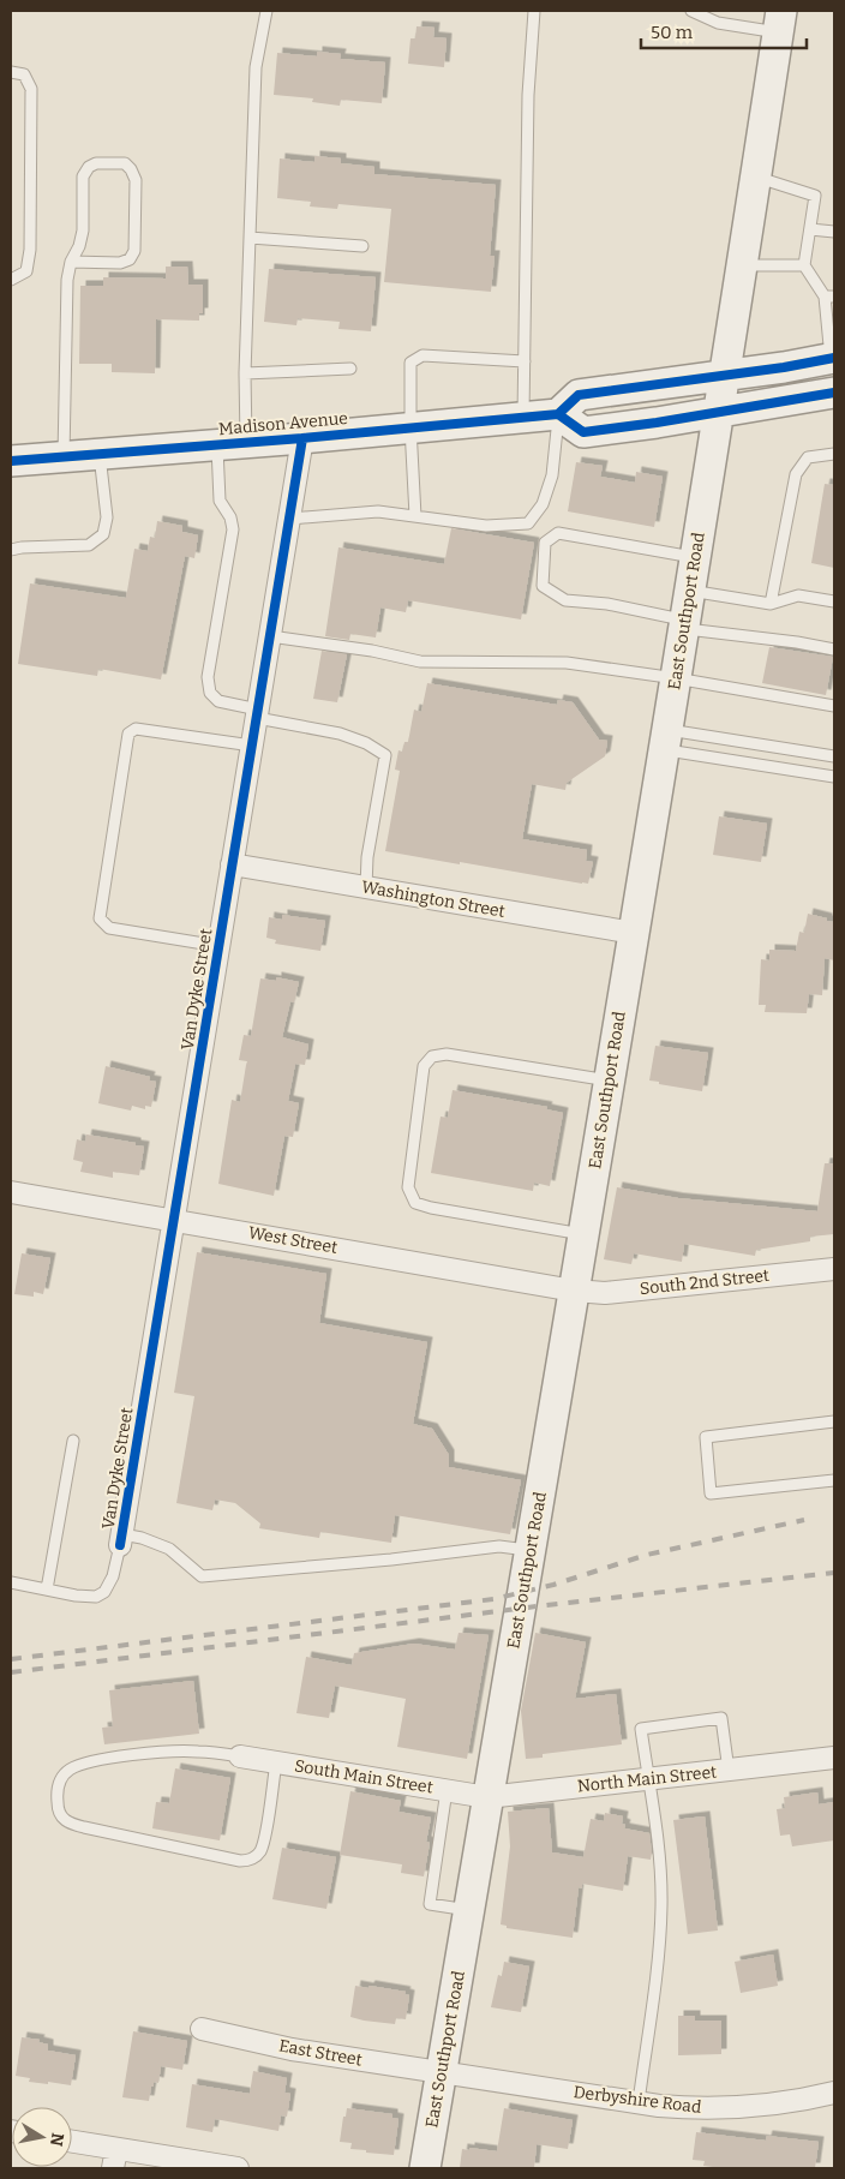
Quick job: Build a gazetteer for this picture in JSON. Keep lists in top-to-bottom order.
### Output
{
  "streets": {
    "main road": ["Madison Avenue", "East Southport Road"],
    "street": [
      "Washington Street",
      "Van Dyke Street",
      "West Street",
      "South 2nd Street",
      "South Main Street",
      "North Main Street",
      "East Street",
      "Derbyshire Road"
    ]
  },
  "crossings": [
    ["Madison Avenue", "Van Dyke Street"],
    ["East Southport Road", "Washington Street"],
    ["East Southport Road", "West Street"],
    ["East Southport Road", "South 2nd Street"],
    ["East Southport Road", "South Main Street"],
    ["East Southport Road", "North Main Street"],
    ["East Southport Road", "East Street"],
    ["East Southport Road", "Derbyshire Road"],
    ["Washington Street", "Van Dyke Street"],
    ["Van Dyke Street", "West Street"],
    ["West Street", "South 2nd Street"],
    ["South Main Street", "North Main Street"],
    ["East Street", "Derbyshire Road"]
  ],
  "scale_bar": "50 m",
  "north": "right"
}
